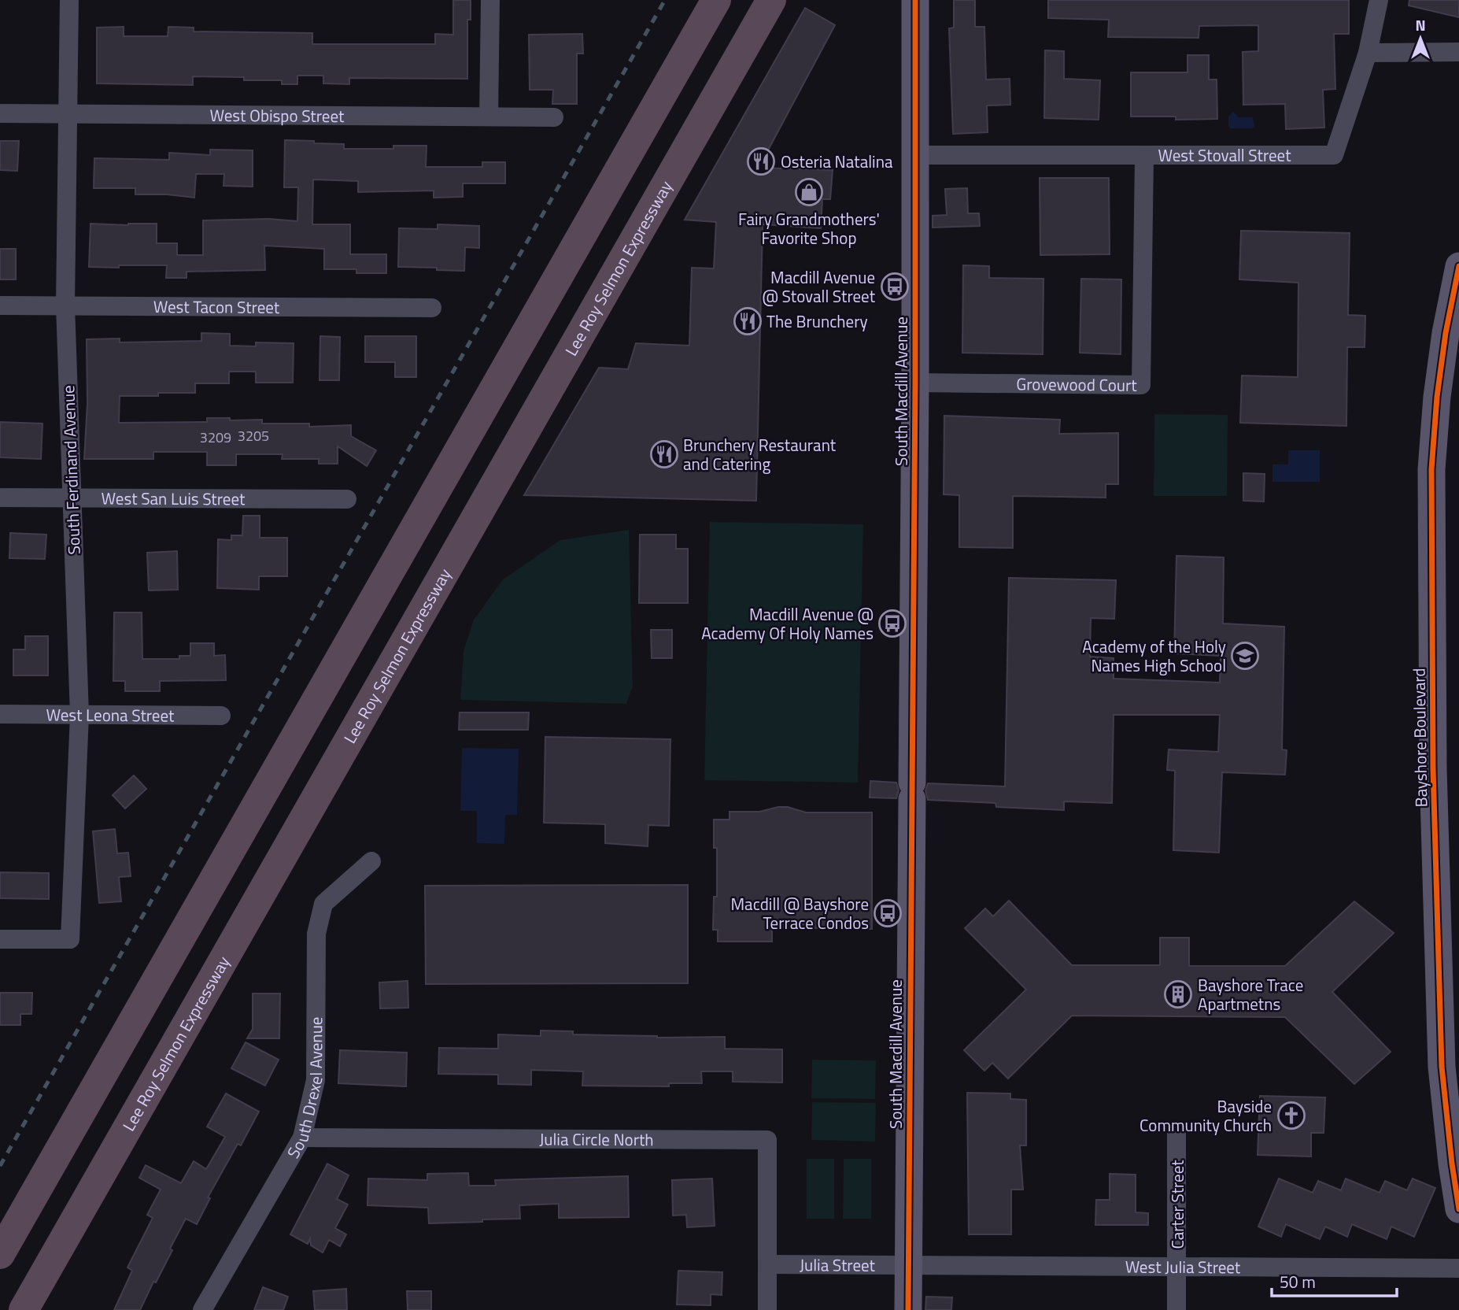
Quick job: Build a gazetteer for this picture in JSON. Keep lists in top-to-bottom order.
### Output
{
  "streets": {
    "highway": ["Lee Roy Selmon Expressway"],
    "street": [
      "West Obispo Street",
      "West Stovall Street",
      "West Tacon Street",
      "Grovewood Court",
      "South Macdill Avenue",
      "South Ferdinand Avenue",
      "West San Luis Street",
      "West Leona Street",
      "Bayshore Boulevard",
      "South Drexel Avenue",
      "Julia Circle North",
      "Carter Street",
      "Julia Street",
      "West Julia Street"
    ]
  },
  "crossings": [
    ["West Obispo Street", "South Ferdinand Avenue"],
    ["West Stovall Street", "Grovewood Court"],
    ["West Stovall Street", "South Macdill Avenue"],
    ["West Tacon Street", "South Ferdinand Avenue"],
    ["Grovewood Court", "South Macdill Avenue"],
    ["South Macdill Avenue", "Julia Street"],
    ["South Macdill Avenue", "West Julia Street"],
    ["South Ferdinand Avenue", "West San Luis Street"],
    ["South Ferdinand Avenue", "West Leona Street"],
    ["South Drexel Avenue", "Julia Circle North"],
    ["Julia Circle North", "Julia Street"],
    ["Carter Street", "West Julia Street"],
    ["Julia Street", "West Julia Street"]
  ],
  "places": {
    "restaurant": ["Osteria Natalina", "The Brunchery", "Brunchery Restaurant and Catering"],
    "shop": ["Fairy Grandmothers' Favorite Shop"],
    "bus stop": ["Macdill Avenue @ Stovall Street", "Macdill Avenue @ Academy Of Holy Names", "Macdill @ Bayshore Terrace Condos"],
    "school or university": ["Academy of the Holy Names High School"],
    "building": ["Bayshore Trace Apartmetns"],
    "church": ["Bayside Community Church"]
  },
  "house_numbers": ["3205", "3209"],
  "scale_bar": "50 m",
  "north": "top"
}
